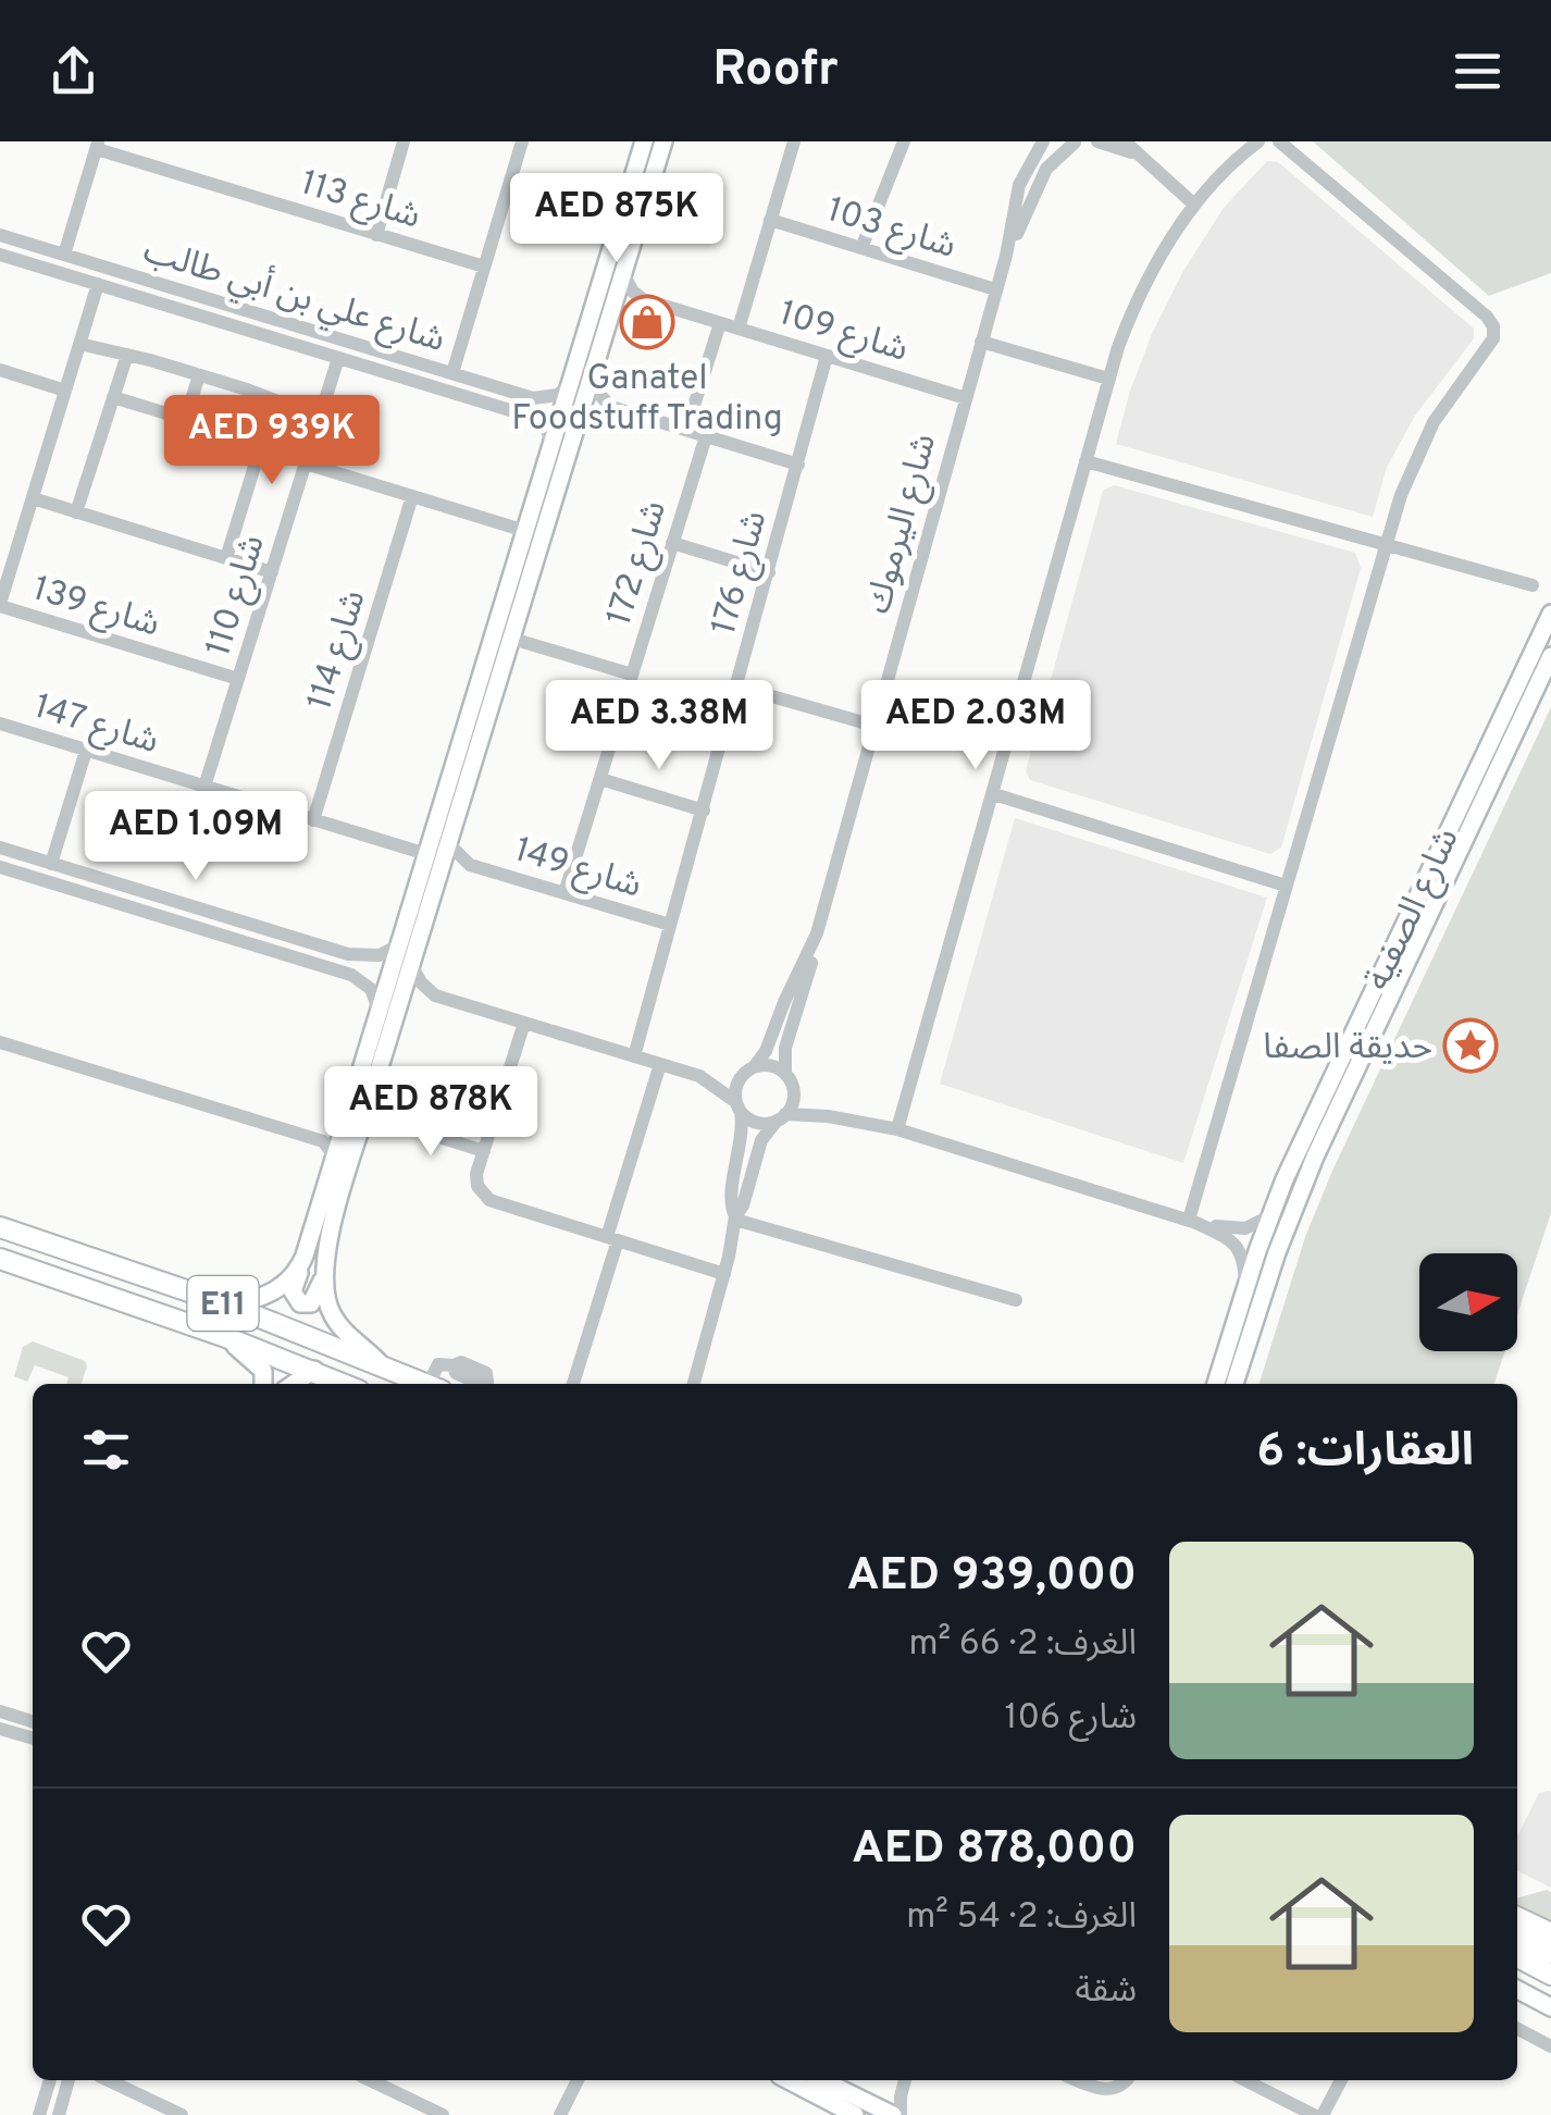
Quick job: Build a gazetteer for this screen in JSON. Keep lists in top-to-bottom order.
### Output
{
  "streets": {
    "highway": ["E11"],
    "main road": ["شارع الصفية"],
    "street": [
      "شارع 113",
      "شارع 103",
      "شارع علي بن أبي طالب",
      "شارع 109",
      "شارع اليرموك",
      "شارع 172",
      "شارع 176",
      "شارع 110",
      "شارع 139",
      "شارع 114",
      "شارع 147",
      "شارع 149"
    ]
  },
  "crossings": [
    ["شارع 103", "شارع اليرموك"],
    ["شارع علي بن أبي طالب", "شارع 110"],
    ["شارع 109", "شارع اليرموك"],
    ["شارع 109", "شارع 176"],
    ["شارع 172", "شارع 149"],
    ["شارع 176", "شارع 149"],
    ["شارع 110", "شارع 139"],
    ["شارع 110", "شارع 147"],
    ["شارع 114", "شارع 147"],
    ["شارع 147", "شارع 149"]
  ],
  "places": {
    "shop": ["Ganatel Foodstuff Trading"],
    "place": ["حديقة الصفا"]
  },
  "north": "right",
  "page": {
    "header": "Roofr",
    "price": [
      "AED 875K",
      "AED 939K",
      "AED 3.38M",
      "AED 2.03M",
      "AED 1.09M",
      "AED 878K"
    ],
    "heading": "العقارات: 6",
    "list": [
      {
        "name": "AED 939,000",
        "note": "الغرف: 2 · 66 m² · شارع 106"
      },
      {
        "name": "AED 878,000",
        "note": "الغرف: 2 · 54 m² · شقة"
      }
    ]
  }
}
